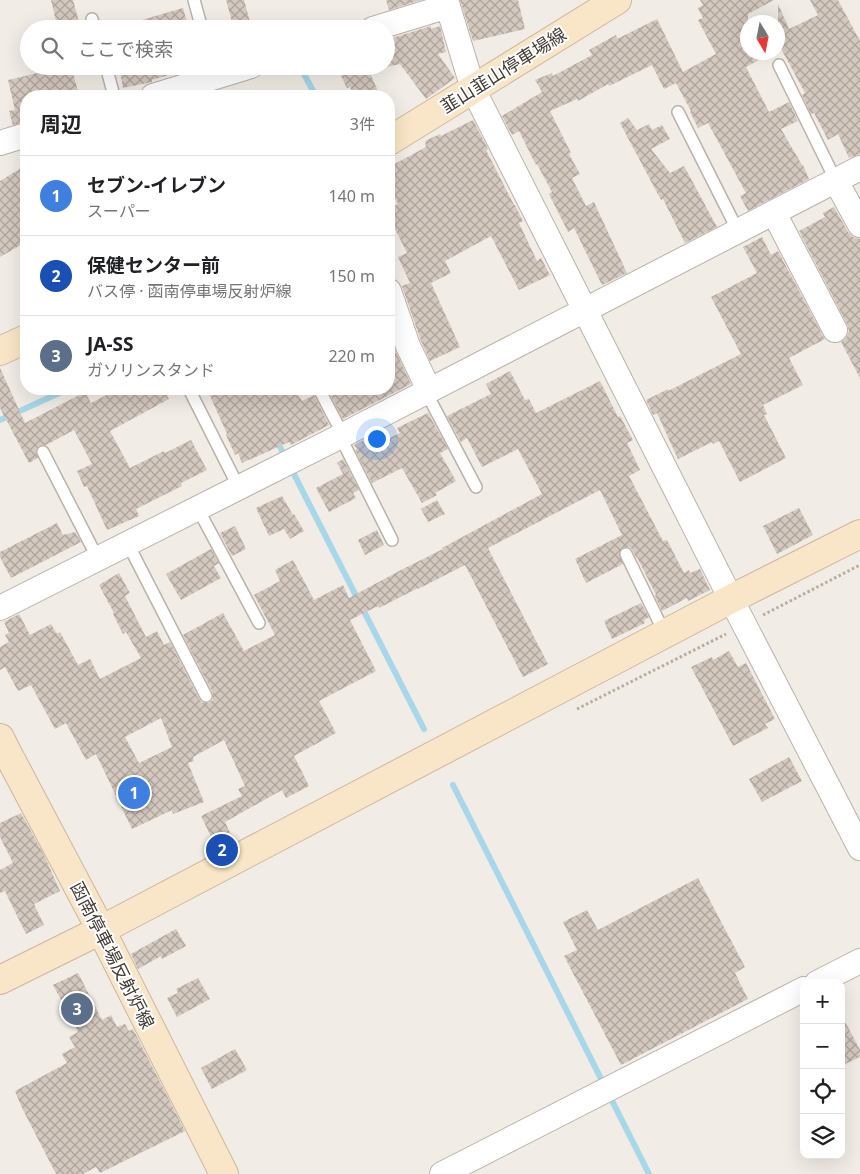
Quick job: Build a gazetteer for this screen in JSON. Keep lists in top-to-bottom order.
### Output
{
  "streets": {
    "street": ["韮山韮山停車場線", "函南停車場反射炉線"]
  },
  "north": "bottom",
  "page": {
    "search": "ここで検索",
    "heading": ["周辺", "3件"],
    "list": [
      {
        "mark": "1",
        "name": "セブン-イレブン",
        "note": "スーパー",
        "value": "140 m"
      },
      {
        "mark": "2",
        "name": "保健センター前",
        "note": "バス停 · 函南停車場反射炉線",
        "value": "150 m"
      },
      {
        "mark": "3",
        "name": "JA-SS",
        "note": "ガソリンスタンド",
        "value": "220 m"
      }
    ],
    "pins": ["1", "2", "3"],
    "map_buttons": ["+", "−"]
  }
}
